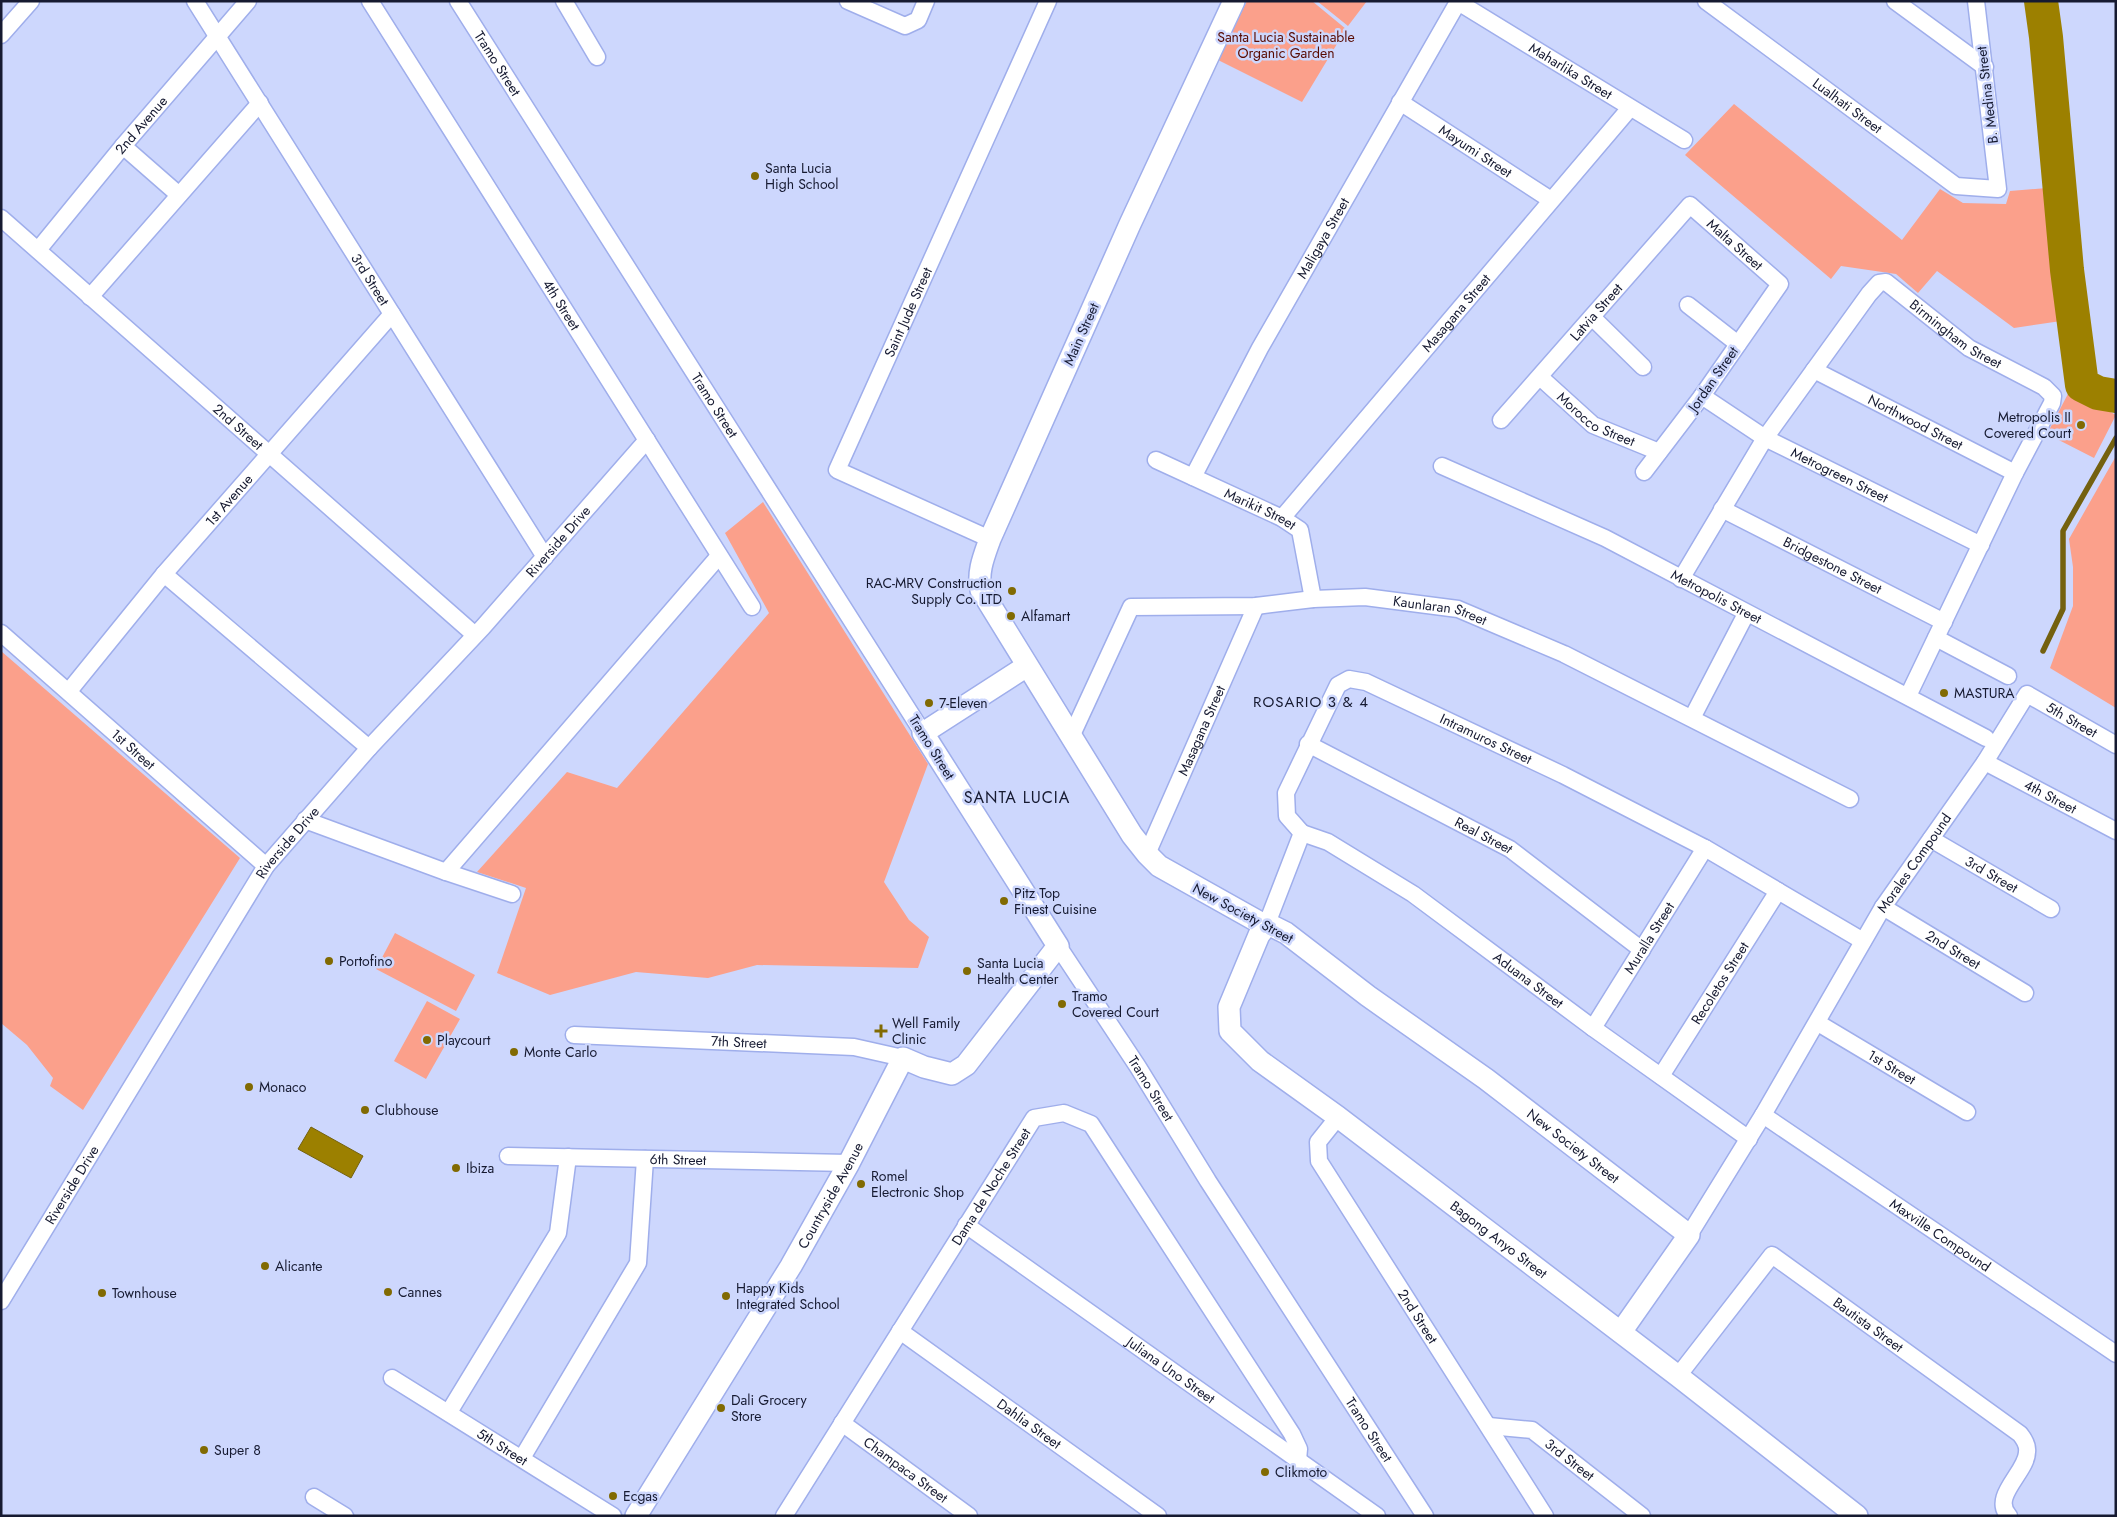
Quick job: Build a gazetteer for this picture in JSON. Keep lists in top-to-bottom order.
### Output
{
  "streets": {
    "street": [
      "Tramo Street",
      "Maharlika Street",
      "B. Medina Street",
      "Lualhati Street",
      "2nd Avenue",
      "Mayumi Street",
      "Maligaya Street",
      "Malta Street",
      "3rd Street",
      "4th Street",
      "Saint Jude Street",
      "Masagana Street",
      "Latvia Street",
      "Birmingham Street",
      "Main Street",
      "Jordan Street",
      "Morocco Street",
      "Northwood Street",
      "2nd Street",
      "Metrogreen Street",
      "1st Avenue",
      "Marikit Street",
      "Riverside Drive",
      "Bridgestone Street",
      "Metropolis Street",
      "Kaunlaran Street",
      "5th Street",
      "Intramuros Street",
      "1st Street",
      "Real Street",
      "Morales Compound",
      "New Society Street",
      "Muralla Street",
      "Aduana Street",
      "Recoletos Street",
      "7th Street",
      "6th Street",
      "Dama de Noche Street",
      "Countryside Avenue",
      "Maxville Compound",
      "Bagong Anyo Street",
      "Bautista Street",
      "Juliana Uno Street",
      "Dahlia Street",
      "Champaca Street"
    ]
  },
  "crossings": [
    ["Maharlika Street", "Maligaya Street"],
    ["Maharlika Street", "Masagana Street"],
    ["B. Medina Street", "Lualhati Street"],
    ["2nd Avenue", "3rd Street"],
    ["2nd Avenue", "2nd Street"],
    ["Mayumi Street", "Maligaya Street"],
    ["Mayumi Street", "Masagana Street"],
    ["Maligaya Street", "Marikit Street"],
    ["Malta Street", "Latvia Street"],
    ["Malta Street", "Jordan Street"],
    ["3rd Street", "2nd Street"],
    ["3rd Street", "1st Avenue"],
    ["3rd Street", "Riverside Drive"],
    ["3rd Street", "Morales Compound"],
    ["4th Street", "Riverside Drive"],
    ["4th Street", "Morales Compound"],
    ["Saint Jude Street", "Main Street"],
    ["Masagana Street", "Marikit Street"],
    ["Masagana Street", "Kaunlaran Street"],
    ["Masagana Street", "New Society Street"],
    ["Latvia Street", "Morocco Street"],
    ["Birmingham Street", "Northwood Street"],
    ["Birmingham Street", "Metrogreen Street"],
    ["Birmingham Street", "Bridgestone Street"],
    ["Birmingham Street", "Metropolis Street"],
    ["Main Street", "New Society Street"],
    ["Jordan Street", "Morocco Street"],
    ["Jordan Street", "Metrogreen Street"],
    ["2nd Street", "1st Avenue"],
    ["2nd Street", "Riverside Drive"],
    ["2nd Street", "Morales Compound"],
    ["2nd Street", "Bagong Anyo Street"],
    ["1st Avenue", "1st Street"],
    ["Marikit Street", "Kaunlaran Street"],
    ["Riverside Drive", "1st Street"],
    ["Kaunlaran Street", "New Society Street"],
    ["5th Street", "Morales Compound"],
    ["Intramuros Street", "Real Street"],
    ["Intramuros Street", "Morales Compound"],
    ["Intramuros Street", "Muralla Street"],
    ["Intramuros Street", "Aduana Street"],
    ["Intramuros Street", "Recoletos Street"],
    ["1st Street", "Morales Compound"],
    ["Real Street", "Muralla Street"],
    ["Morales Compound", "New Society Street"],
    ["Morales Compound", "Aduana Street"],
    ["Morales Compound", "Maxville Compound"],
    ["New Society Street", "Bagong Anyo Street"],
    ["Muralla Street", "Aduana Street"],
    ["Aduana Street", "Recoletos Street"],
    ["7th Street", "Countryside Avenue"],
    ["6th Street", "Countryside Avenue"],
    ["Dama de Noche Street", "Juliana Uno Street"],
    ["Dama de Noche Street", "Dahlia Street"],
    ["Dama de Noche Street", "Champaca Street"],
    ["Bagong Anyo Street", "Bautista Street"]
  ],
  "districts": ["ROSARIO 3 & 4", "SANTA LUCIA"],
  "parks": ["Santa Lucia Sustainable Organic Garden"],
  "places": {
    "other": [
      "Santa Lucia High School",
      "Metropolis II Covered Court",
      "RAC-MRV Construction Supply Co. LTD",
      "Alfamart",
      "MASTURA",
      "7-Eleven",
      "Pitz Top Finest Cuisine",
      "Portofino",
      "Santa Lucia Health Center",
      "Tramo Covered Court",
      "Playcourt",
      "Monte Carlo",
      "Monaco",
      "Clubhouse",
      "Ibiza",
      "Romel Electronic Shop",
      "Alicante",
      "Cannes",
      "Townhouse",
      "Happy Kids Integrated School",
      "Dali Grocery Store",
      "Super 8",
      "Clikmoto",
      "Ecgas"
    ],
    "health": ["Well Family Clinic"]
  }
}
